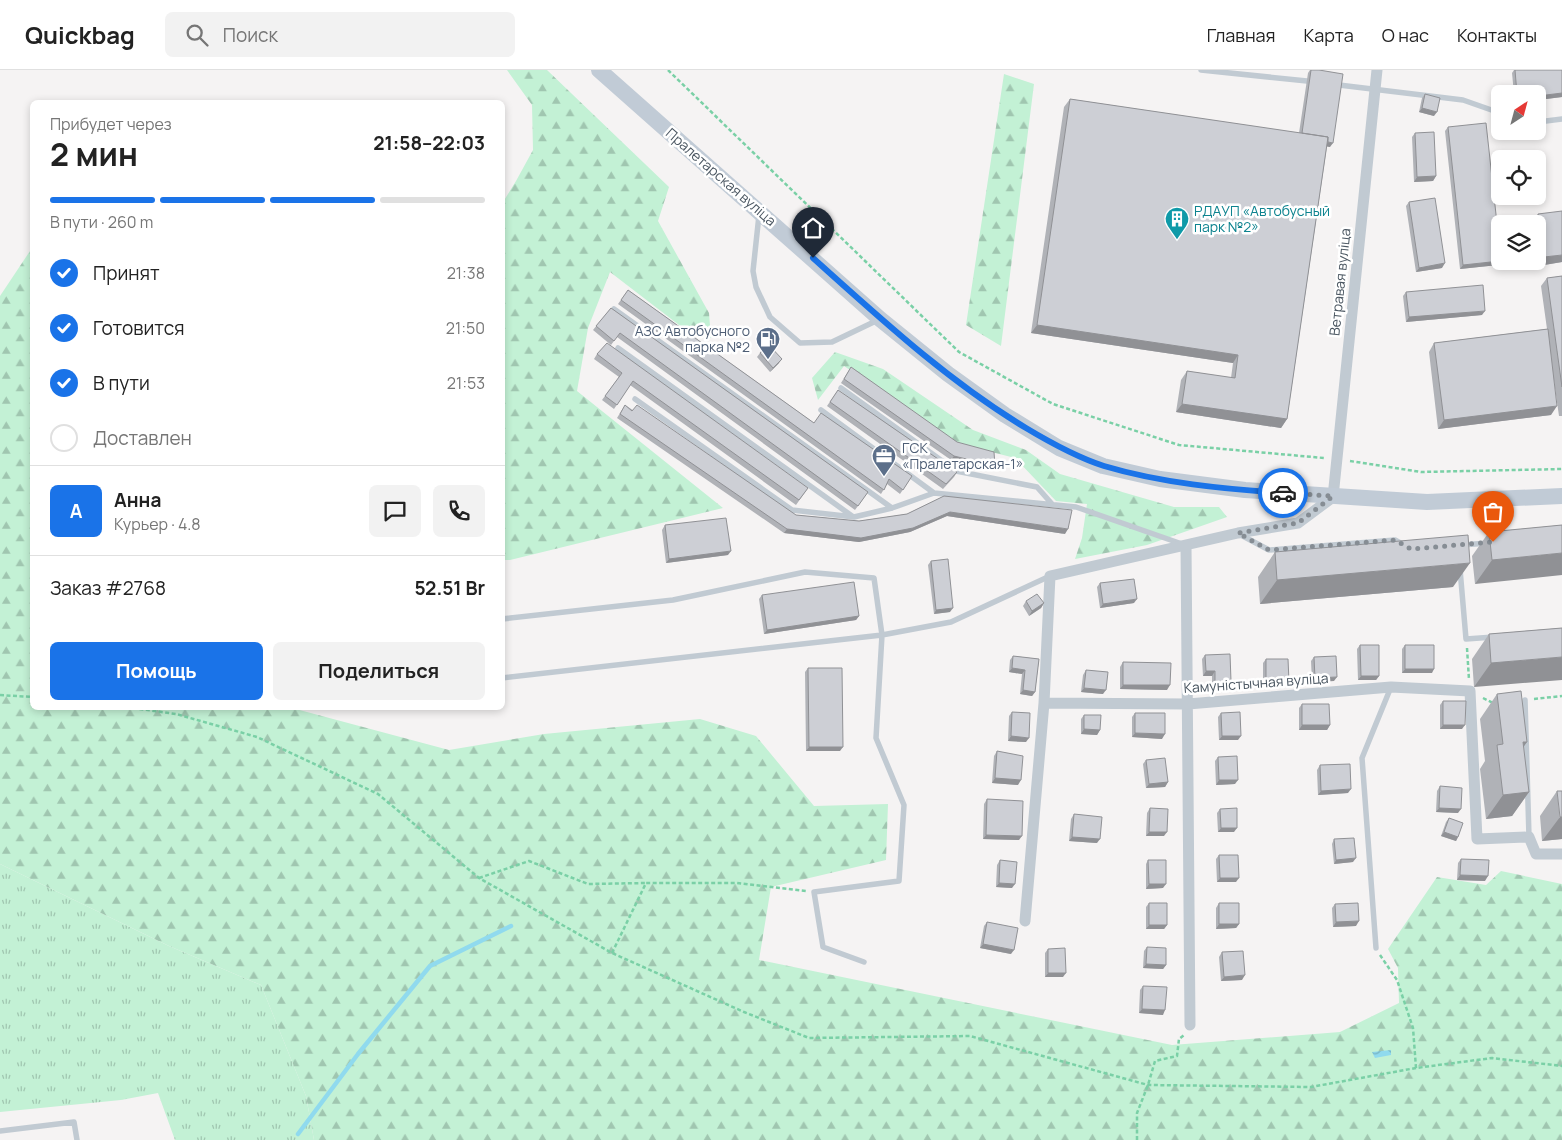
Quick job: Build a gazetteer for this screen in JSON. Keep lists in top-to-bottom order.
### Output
{
  "streets": {
    "main road": ["Пралетарская вуліца"],
    "street": ["Ветравая вуліца", "Камуністычная вуліца"]
  },
  "crossings": [
    ["Пралетарская вуліца", "Ветравая вуліца"]
  ],
  "places": {
    "building": ["РДАУП «Автобусный парк №2»"],
    "fuel station": ["АЗС Автобусного парка №2"],
    "office": ["ГСК «Пралетарская-1»"]
  },
  "north": "top right",
  "page": {
    "header": "Quickbag",
    "search": "Поиск",
    "nav": [
      "Главная",
      "Карта",
      "О нас",
      "Контакты"
    ],
    "heading": ["2 мин", "Прибудет через", "21:58–22:03"],
    "panel": [
      "Анна",
      "Курьер · 4.8",
      "Заказ #2768",
      "52.51 Br"
    ],
    "bar": "В пути · 260 m",
    "list": [
      ["Принят", "21:38"],
      ["Готовится", "21:50"],
      ["В пути", "21:53"],
      "Доставлен"
    ],
    "round": "А",
    "buttons": ["Помощь", "Поделиться"]
  }
}
